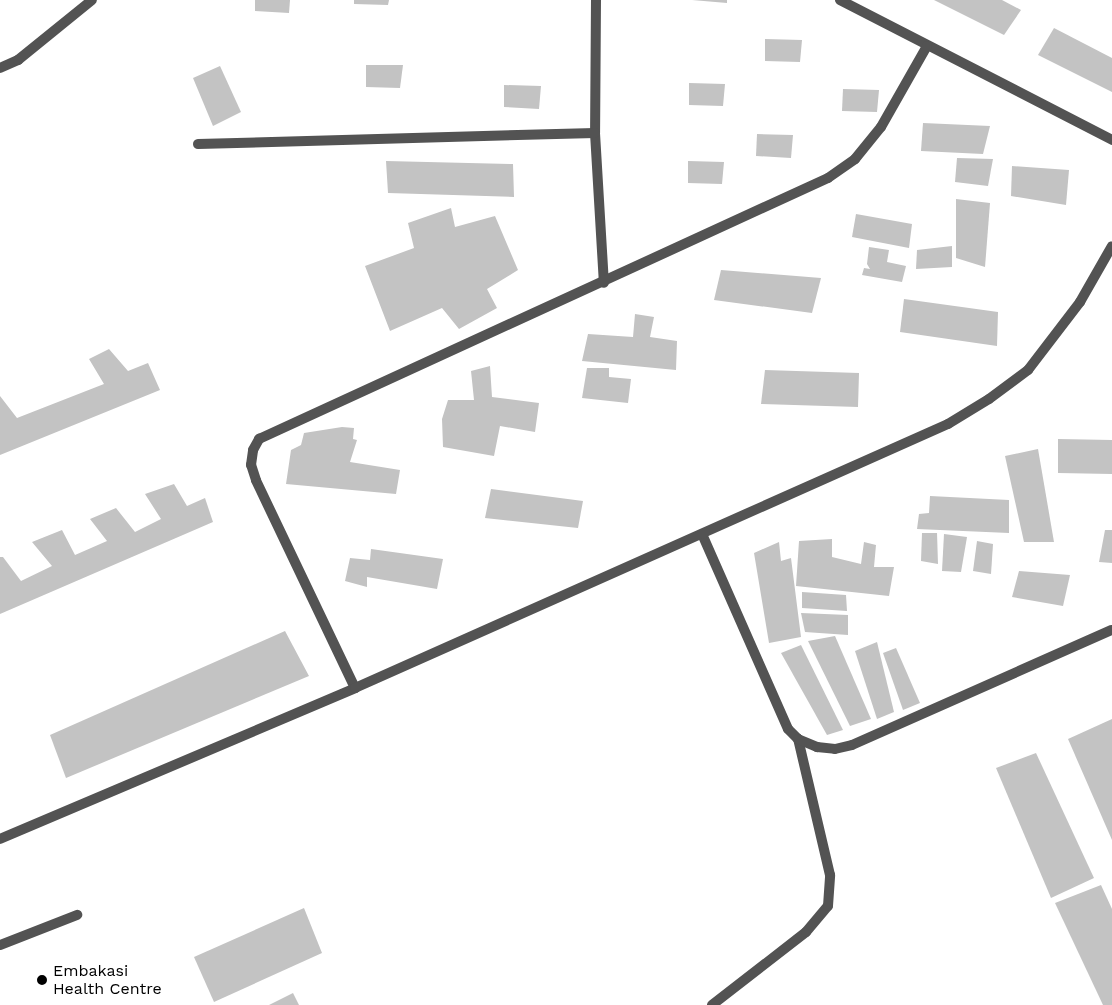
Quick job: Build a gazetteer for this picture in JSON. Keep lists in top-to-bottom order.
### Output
{
  "places": ["Embakasi Health Centre"]
}
